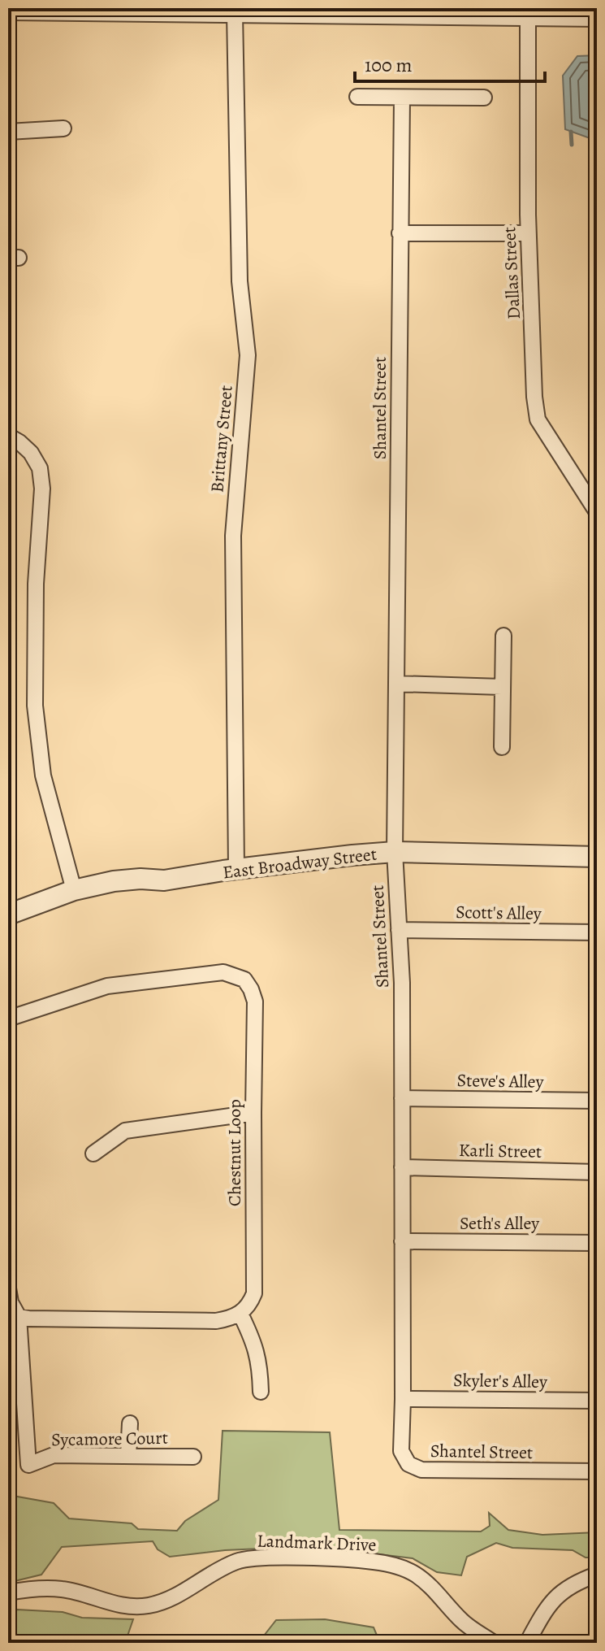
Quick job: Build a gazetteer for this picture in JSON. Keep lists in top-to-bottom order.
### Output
{
  "streets": {
    "street": [
      "Dallas Street",
      "Shantel Street",
      "Brittany Street",
      "East Broadway Street",
      "Scott's Alley",
      "Steve's Alley",
      "Karli Street",
      "Chestnut Loop",
      "Seth's Alley",
      "Skyler's Alley",
      "Sycamore Court",
      "Landmark Drive"
    ]
  },
  "crossings": [
    ["Shantel Street", "East Broadway Street"],
    ["Shantel Street", "Scott's Alley"],
    ["Shantel Street", "Steve's Alley"],
    ["Shantel Street", "Karli Street"],
    ["Shantel Street", "Seth's Alley"],
    ["Shantel Street", "Skyler's Alley"],
    ["Brittany Street", "East Broadway Street"]
  ],
  "scale_bar": "100 m"
}
